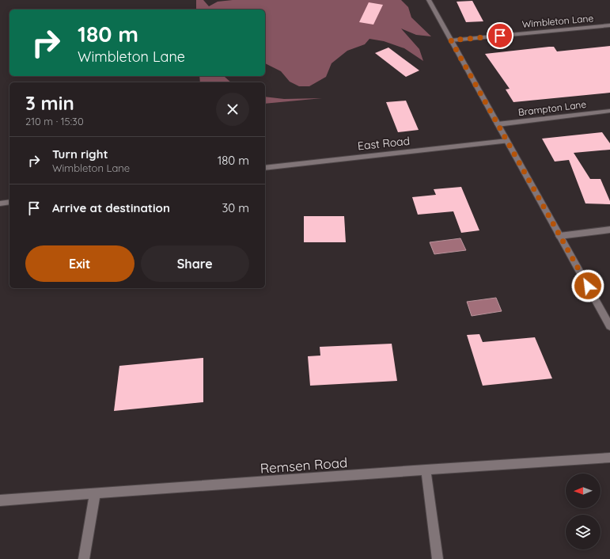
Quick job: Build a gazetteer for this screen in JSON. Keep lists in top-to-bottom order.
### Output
{
  "streets": {
    "street": [
      "Wimbleton Lane",
      "Brampton Lane",
      "East Road",
      "Remsen Road"
    ]
  },
  "north": "left",
  "page": {
    "turn": ["180 m", "Wimbleton Lane"],
    "heading": ["3 min", "210 m · 15:30"],
    "list": [
      {
        "name": "Turn right",
        "note": "Wimbleton Lane",
        "value": "180 m"
      },
      {
        "name": "Arrive at destination",
        "value": "30 m"
      }
    ],
    "buttons": ["Exit", "Share"]
  }
}
